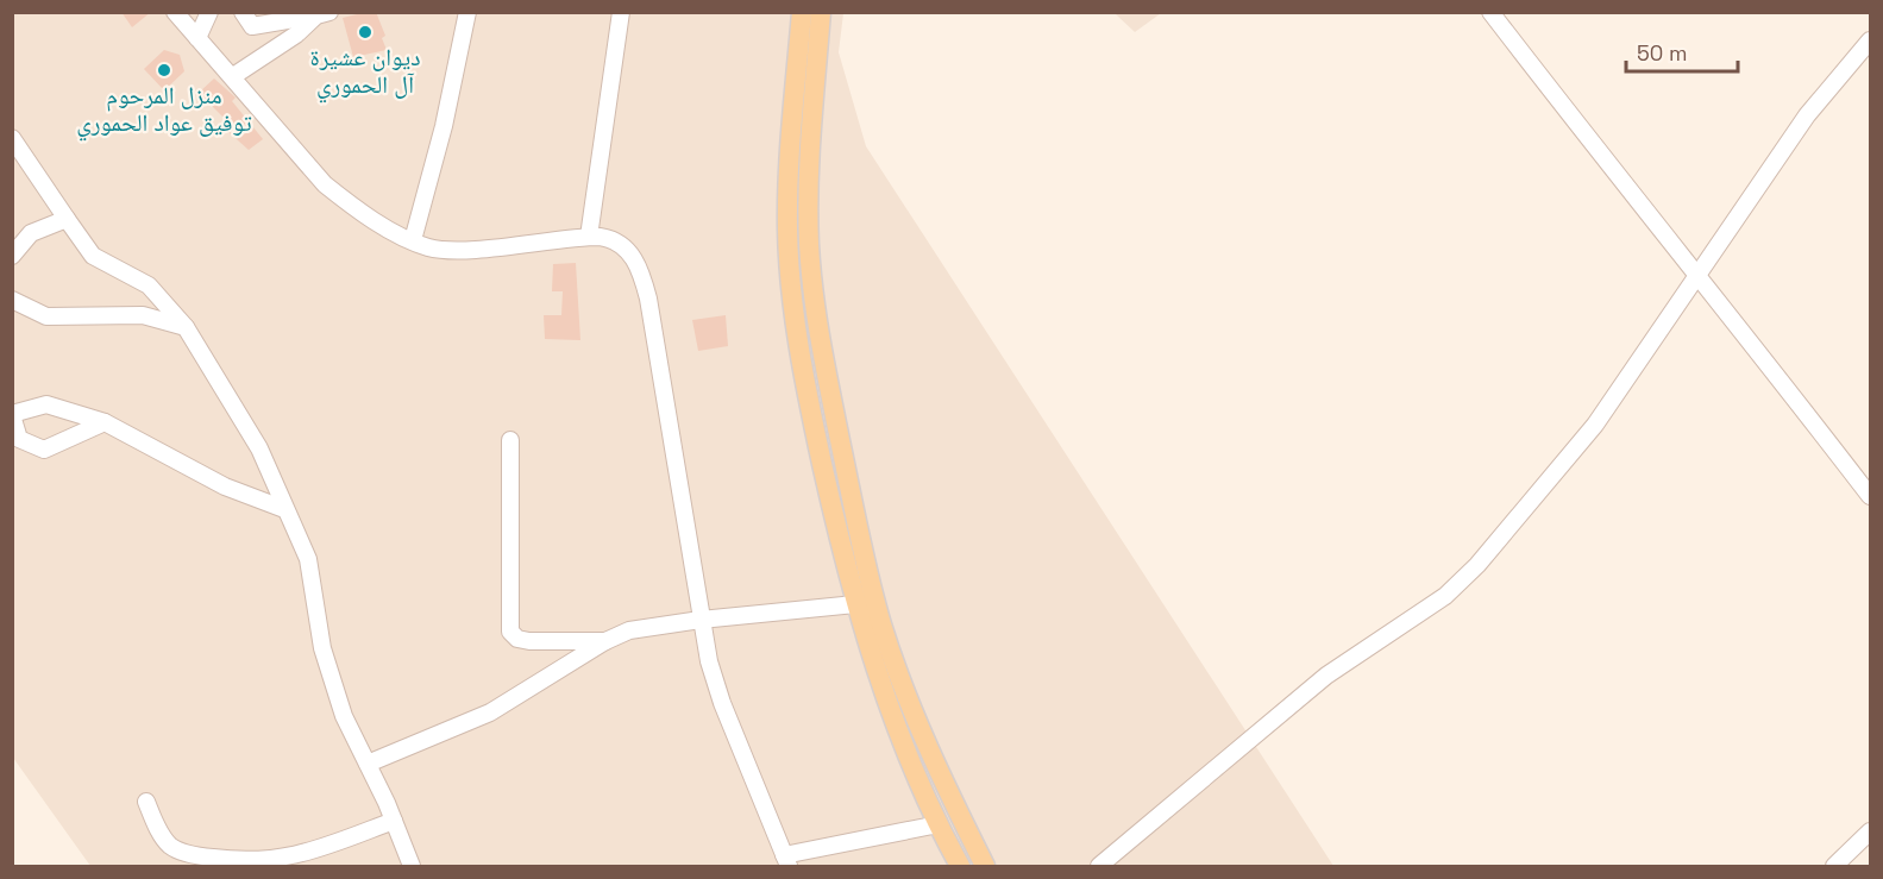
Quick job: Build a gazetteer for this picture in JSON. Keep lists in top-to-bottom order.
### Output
{
  "places": ["ديوان عشيرة آل الحموري", "منزل المرحوم توفيق عواد الحموري"],
  "scale_bar": "50 m"
}
